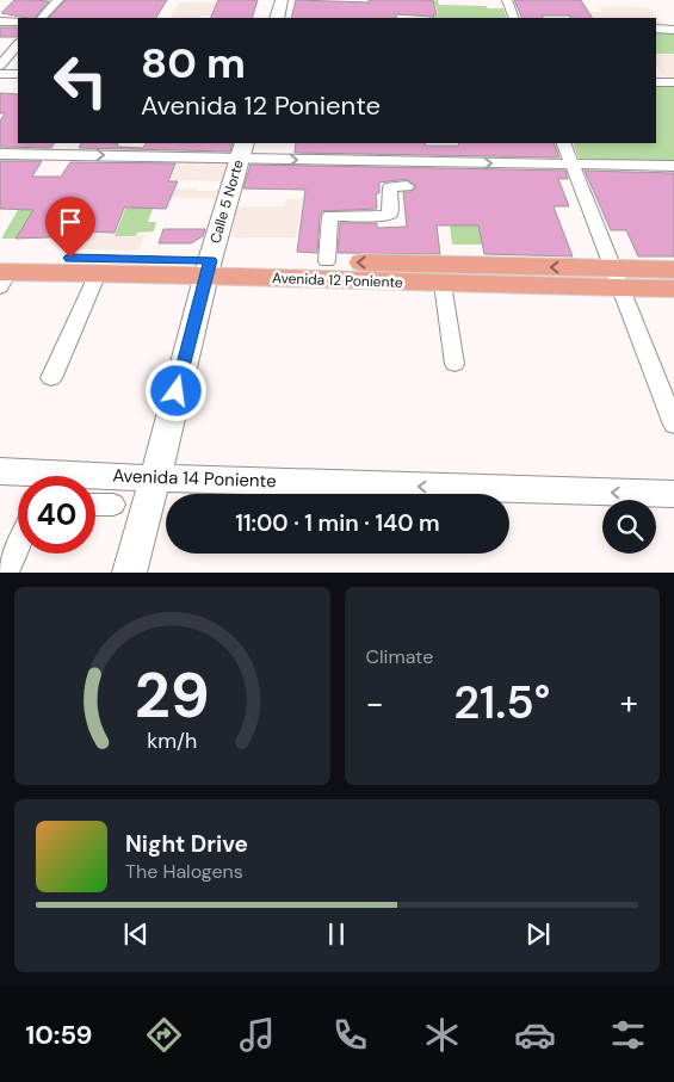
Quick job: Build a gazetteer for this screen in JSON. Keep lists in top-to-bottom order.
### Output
{
  "streets": {
    "main road": ["Avenida 12 Poniente"],
    "street": ["Calle 5 Norte", "Avenida 14 Poniente"]
  },
  "crossings": [
    ["Calle 5 Norte", "Avenida 12 Poniente"],
    ["Calle 5 Norte", "Avenida 14 Poniente"]
  ],
  "one_way": ["Avenida 14 Poniente"],
  "page": {
    "turn": ["80 m", "Avenida 12 Poniente"],
    "limit": "40",
    "trip": "11:00 · 1 min · 140 m",
    "tile": "Climate",
    "heat": ["−", "21.5°", "+"],
    "song": ["Night Drive", "The Halogens"],
    "tabs": "10:59",
    "gauge": ["29", "km/h"]
  }
}
